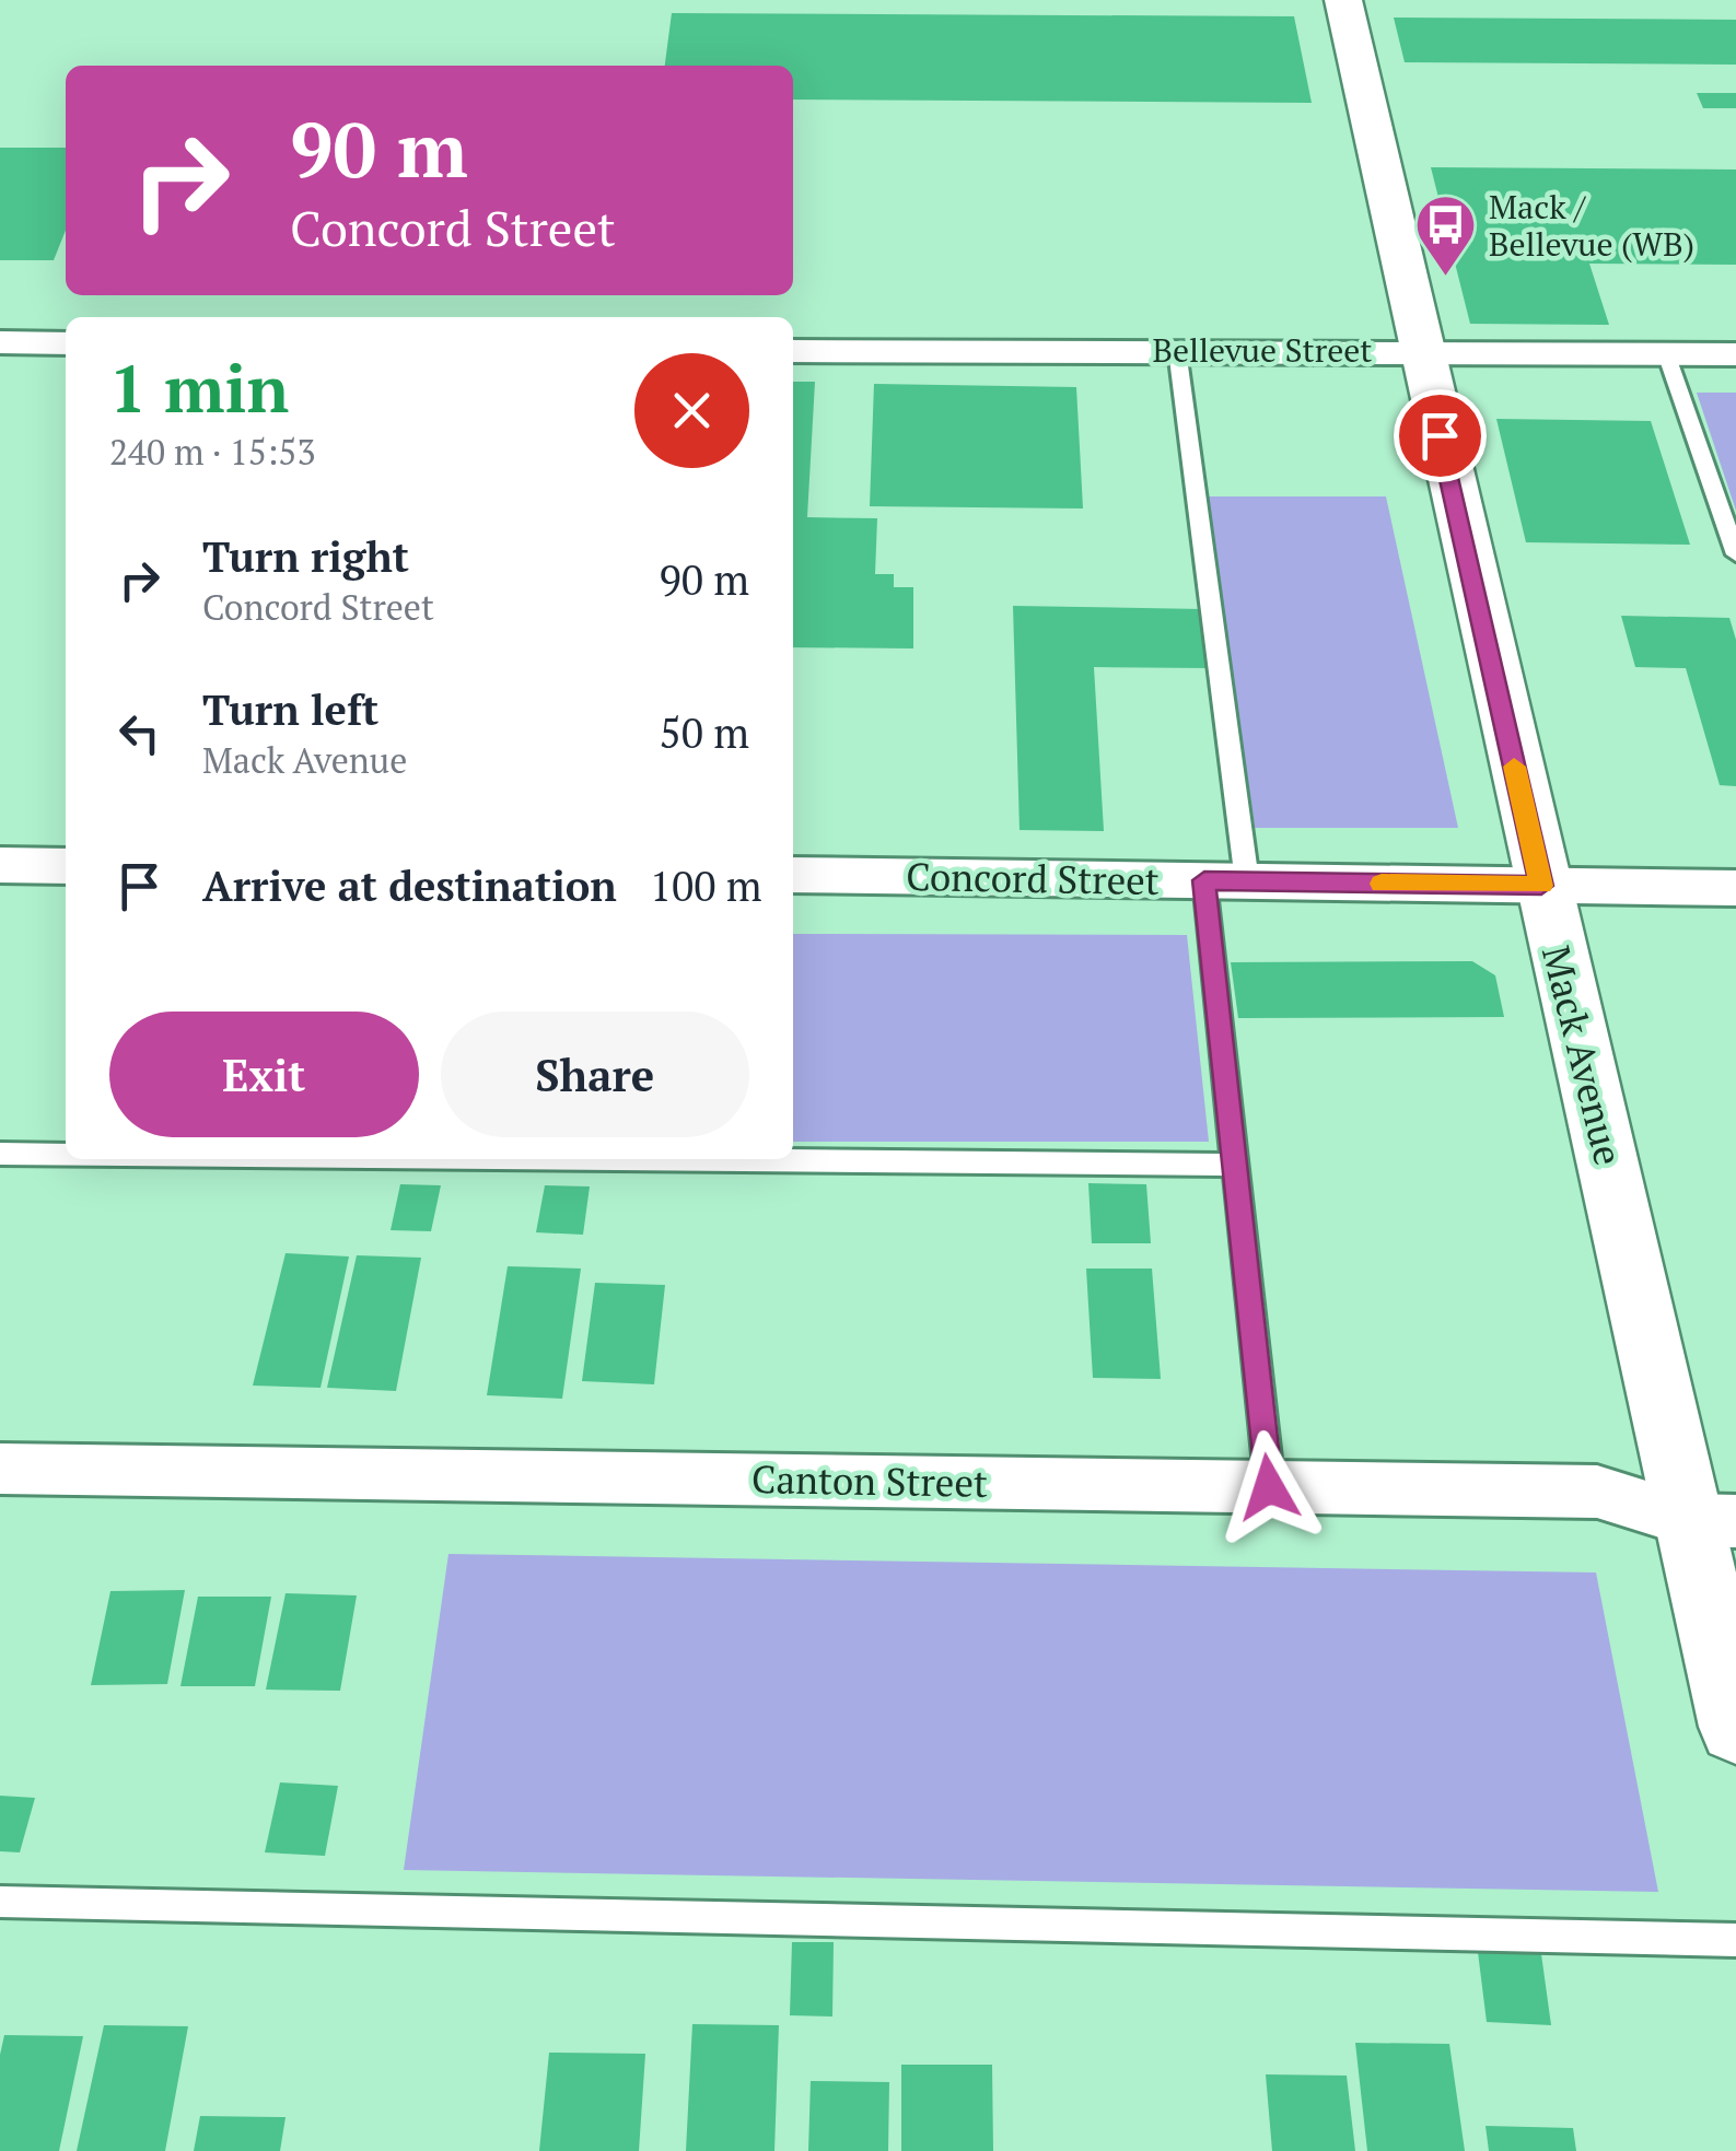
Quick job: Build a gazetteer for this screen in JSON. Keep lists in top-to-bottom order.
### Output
{
  "streets": {
    "main road": ["Mack Avenue"],
    "street": ["Bellevue Street", "Concord Street", "Canton Street"]
  },
  "crossings": [
    ["Bellevue Street", "Mack Avenue"],
    ["Concord Street", "Mack Avenue"],
    ["Mack Avenue", "Canton Street"]
  ],
  "places": {
    "bus stop": ["Mack / Bellevue (WB)"]
  },
  "page": {
    "turn": ["90 m", "Concord Street"],
    "heading": ["1 min", "240 m · 15:53"],
    "list": [
      {
        "name": "Turn right",
        "note": "Concord Street",
        "value": "90 m"
      },
      {
        "name": "Turn left",
        "note": "Mack Avenue",
        "value": "50 m"
      },
      {
        "name": "Arrive at destination",
        "value": "100 m"
      }
    ],
    "buttons": ["Exit", "Share"]
  }
}
